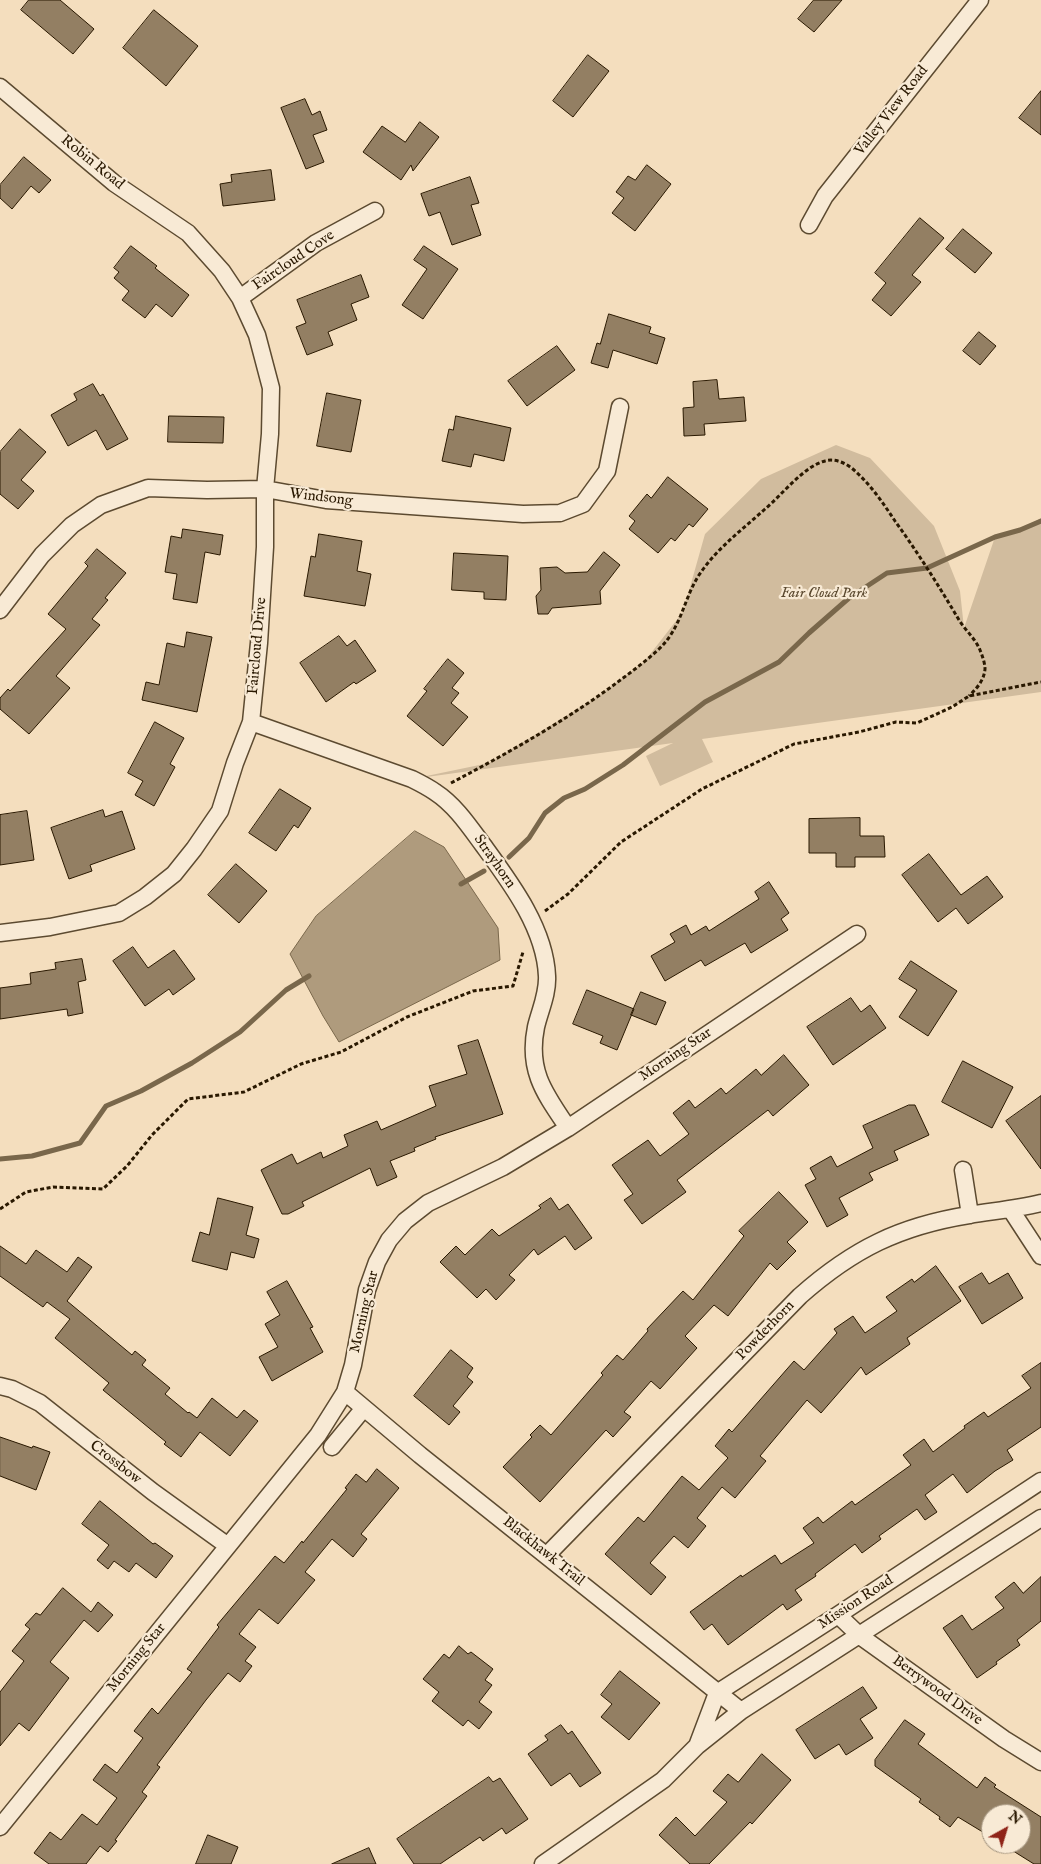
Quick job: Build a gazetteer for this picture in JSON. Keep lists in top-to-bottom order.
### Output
{
  "streets": {
    "street": [
      "Valley View Road",
      "Robin Road",
      "Faircloud Cove",
      "Windsong",
      "Faircloud Drive",
      "Strayhorn",
      "Morning Star",
      "Powderhorn",
      "Crossbow",
      "Blackhawk Trail",
      "Mission Road",
      "Berrywood Drive"
    ]
  },
  "crossings": [
    ["Robin Road", "Faircloud Drive"],
    ["Faircloud Cove", "Faircloud Drive"],
    ["Windsong", "Faircloud Drive"],
    ["Faircloud Drive", "Strayhorn"],
    ["Strayhorn", "Morning Star"],
    ["Morning Star", "Crossbow"],
    ["Morning Star", "Blackhawk Trail"],
    ["Powderhorn", "Blackhawk Trail"],
    ["Blackhawk Trail", "Mission Road"],
    ["Mission Road", "Berrywood Drive"]
  ],
  "parks": ["Fair Cloud Park"],
  "north": "top right"
}
